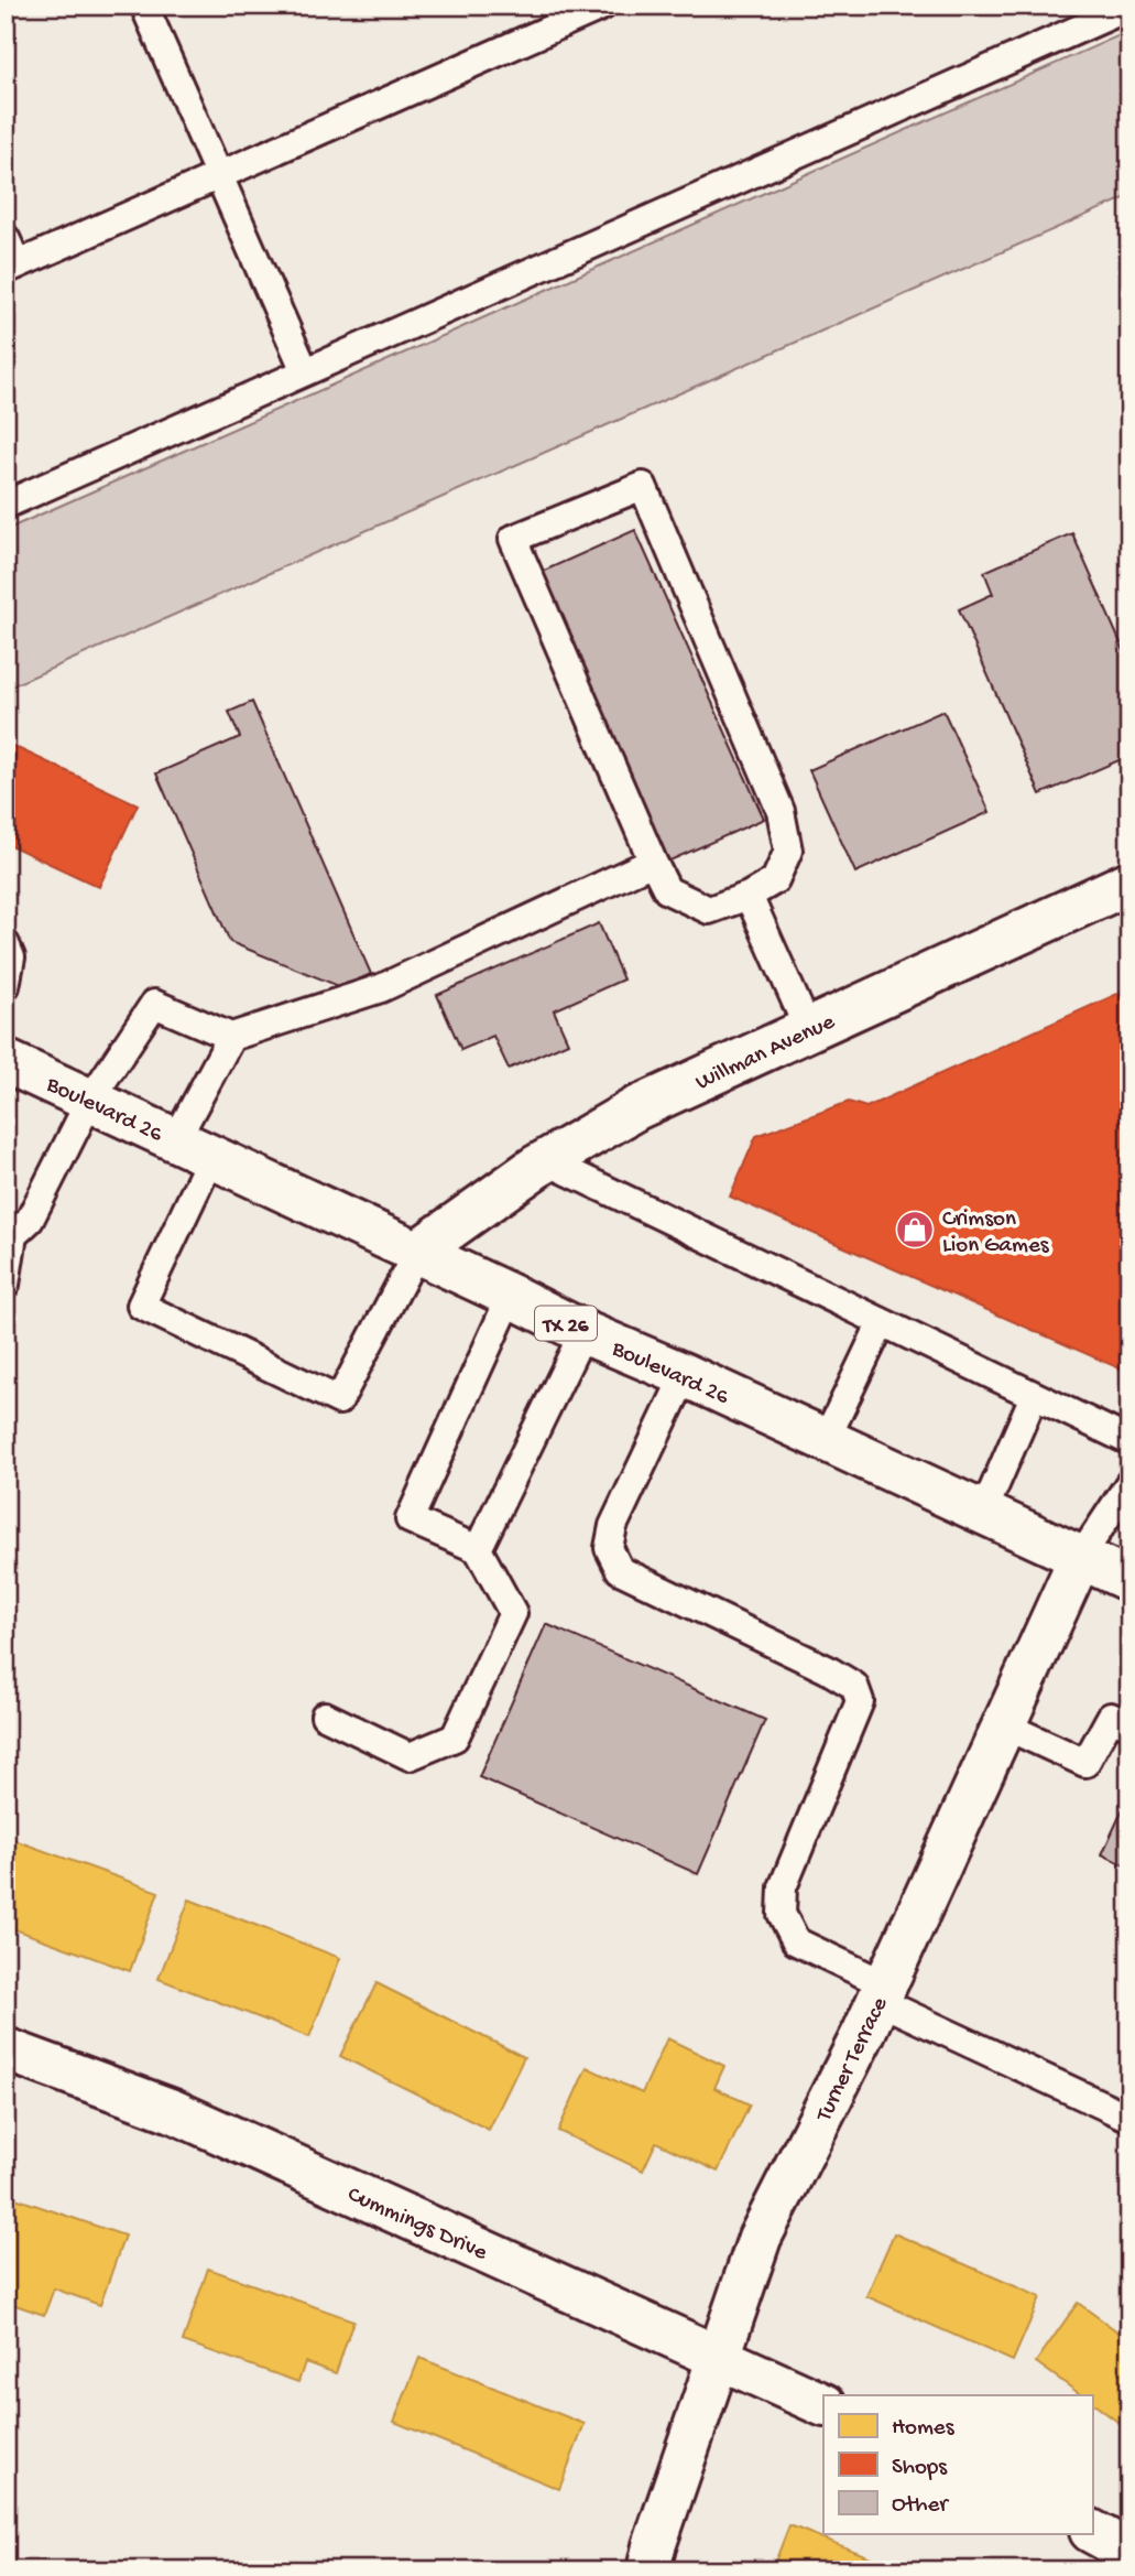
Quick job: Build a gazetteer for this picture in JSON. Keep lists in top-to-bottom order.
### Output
{
  "streets": {
    "street": [
      "Willman Avenue",
      "Boulevard 26",
      "TX 26",
      "Turner Terrace",
      "Cummings Drive"
    ]
  },
  "crossings": [
    ["Willman Avenue", "Boulevard 26"],
    ["Boulevard 26", "Turner Terrace"],
    ["Turner Terrace", "Cummings Drive"]
  ],
  "places": {
    "shop": ["Crimson Lion Games"]
  },
  "legend": ["Homes", "Shops", "Other"]
}
